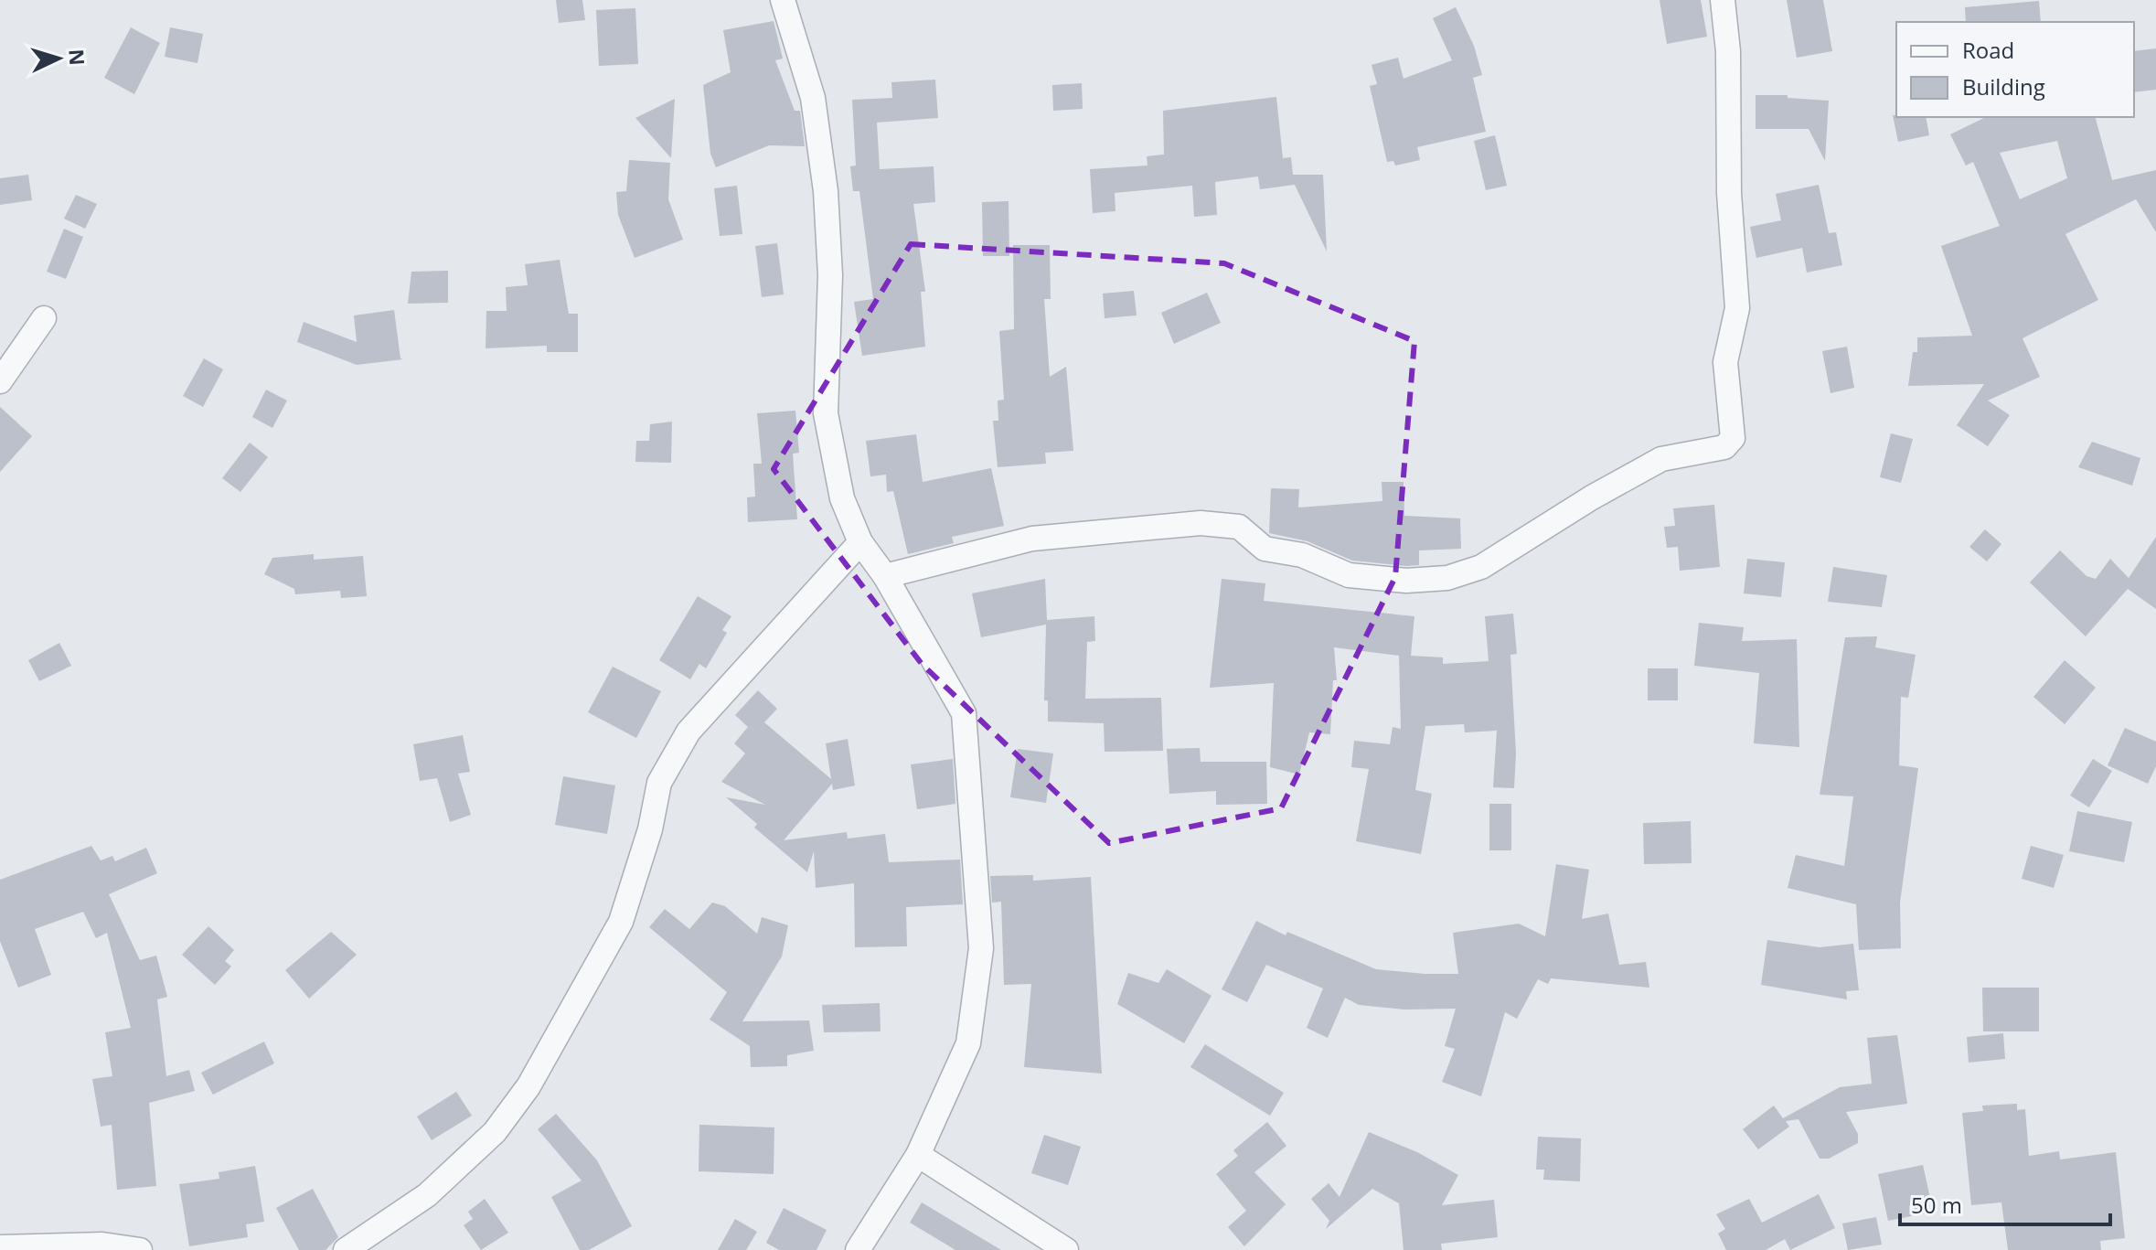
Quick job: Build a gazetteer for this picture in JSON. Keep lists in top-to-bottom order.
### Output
{
  "legend": ["Road", "Building"],
  "scale_bar": "50 m",
  "north": "right"
}
